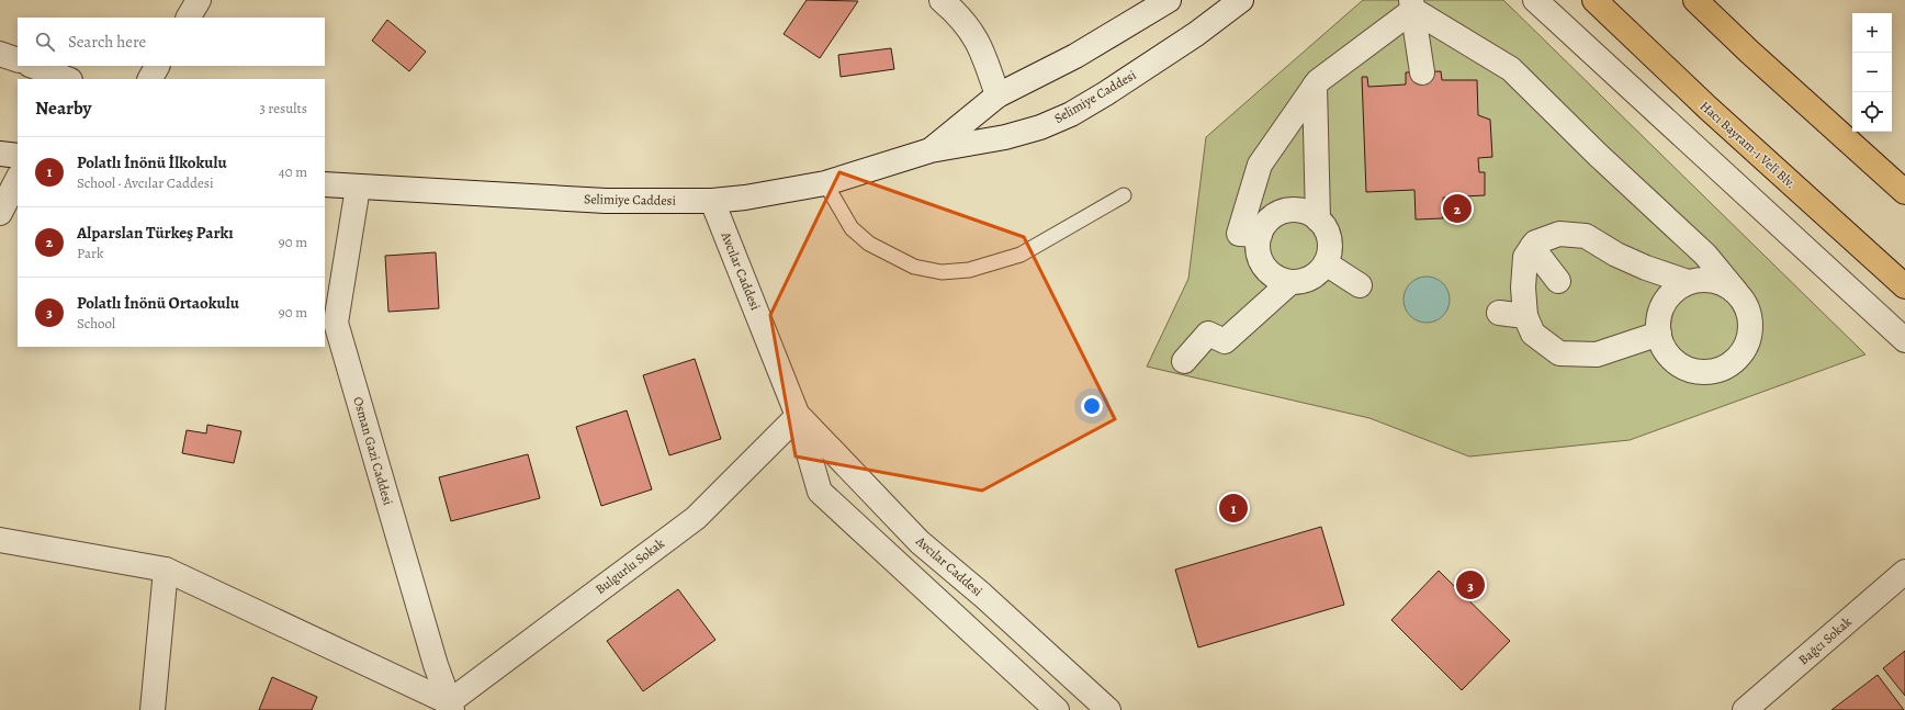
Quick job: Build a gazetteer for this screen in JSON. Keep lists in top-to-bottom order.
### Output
{
  "streets": {
    "highway": ["Hacı Bayram-ı Velî Blv."],
    "street": [
      "Selimiye Caddesi",
      "Avcılar Caddesi",
      "Osman Gazi Caddesi",
      "Bulgurlu Sokak",
      "Bağcı Sokak"
    ]
  },
  "crossings": [
    ["Selimiye Caddesi", "Avcılar Caddesi"],
    ["Selimiye Caddesi", "Osman Gazi Caddesi"],
    ["Avcılar Caddesi", "Bulgurlu Sokak"],
    ["Osman Gazi Caddesi", "Bulgurlu Sokak"]
  ],
  "page": {
    "map_buttons": ["+", "−"],
    "search": "Search here",
    "heading": ["Nearby", "3 results"],
    "list": [
      {
        "mark": "1",
        "name": "Polatlı İnönü İlkokulu",
        "note": "School · Avcılar Caddesi",
        "value": "40 m"
      },
      {
        "mark": "2",
        "name": "Alparslan Türkeş Parkı",
        "note": "Park",
        "value": "90 m"
      },
      {
        "mark": "3",
        "name": "Polatlı İnönü Ortaokulu",
        "note": "School",
        "value": "90 m"
      }
    ],
    "pins": ["2", "1", "3"]
  }
}
